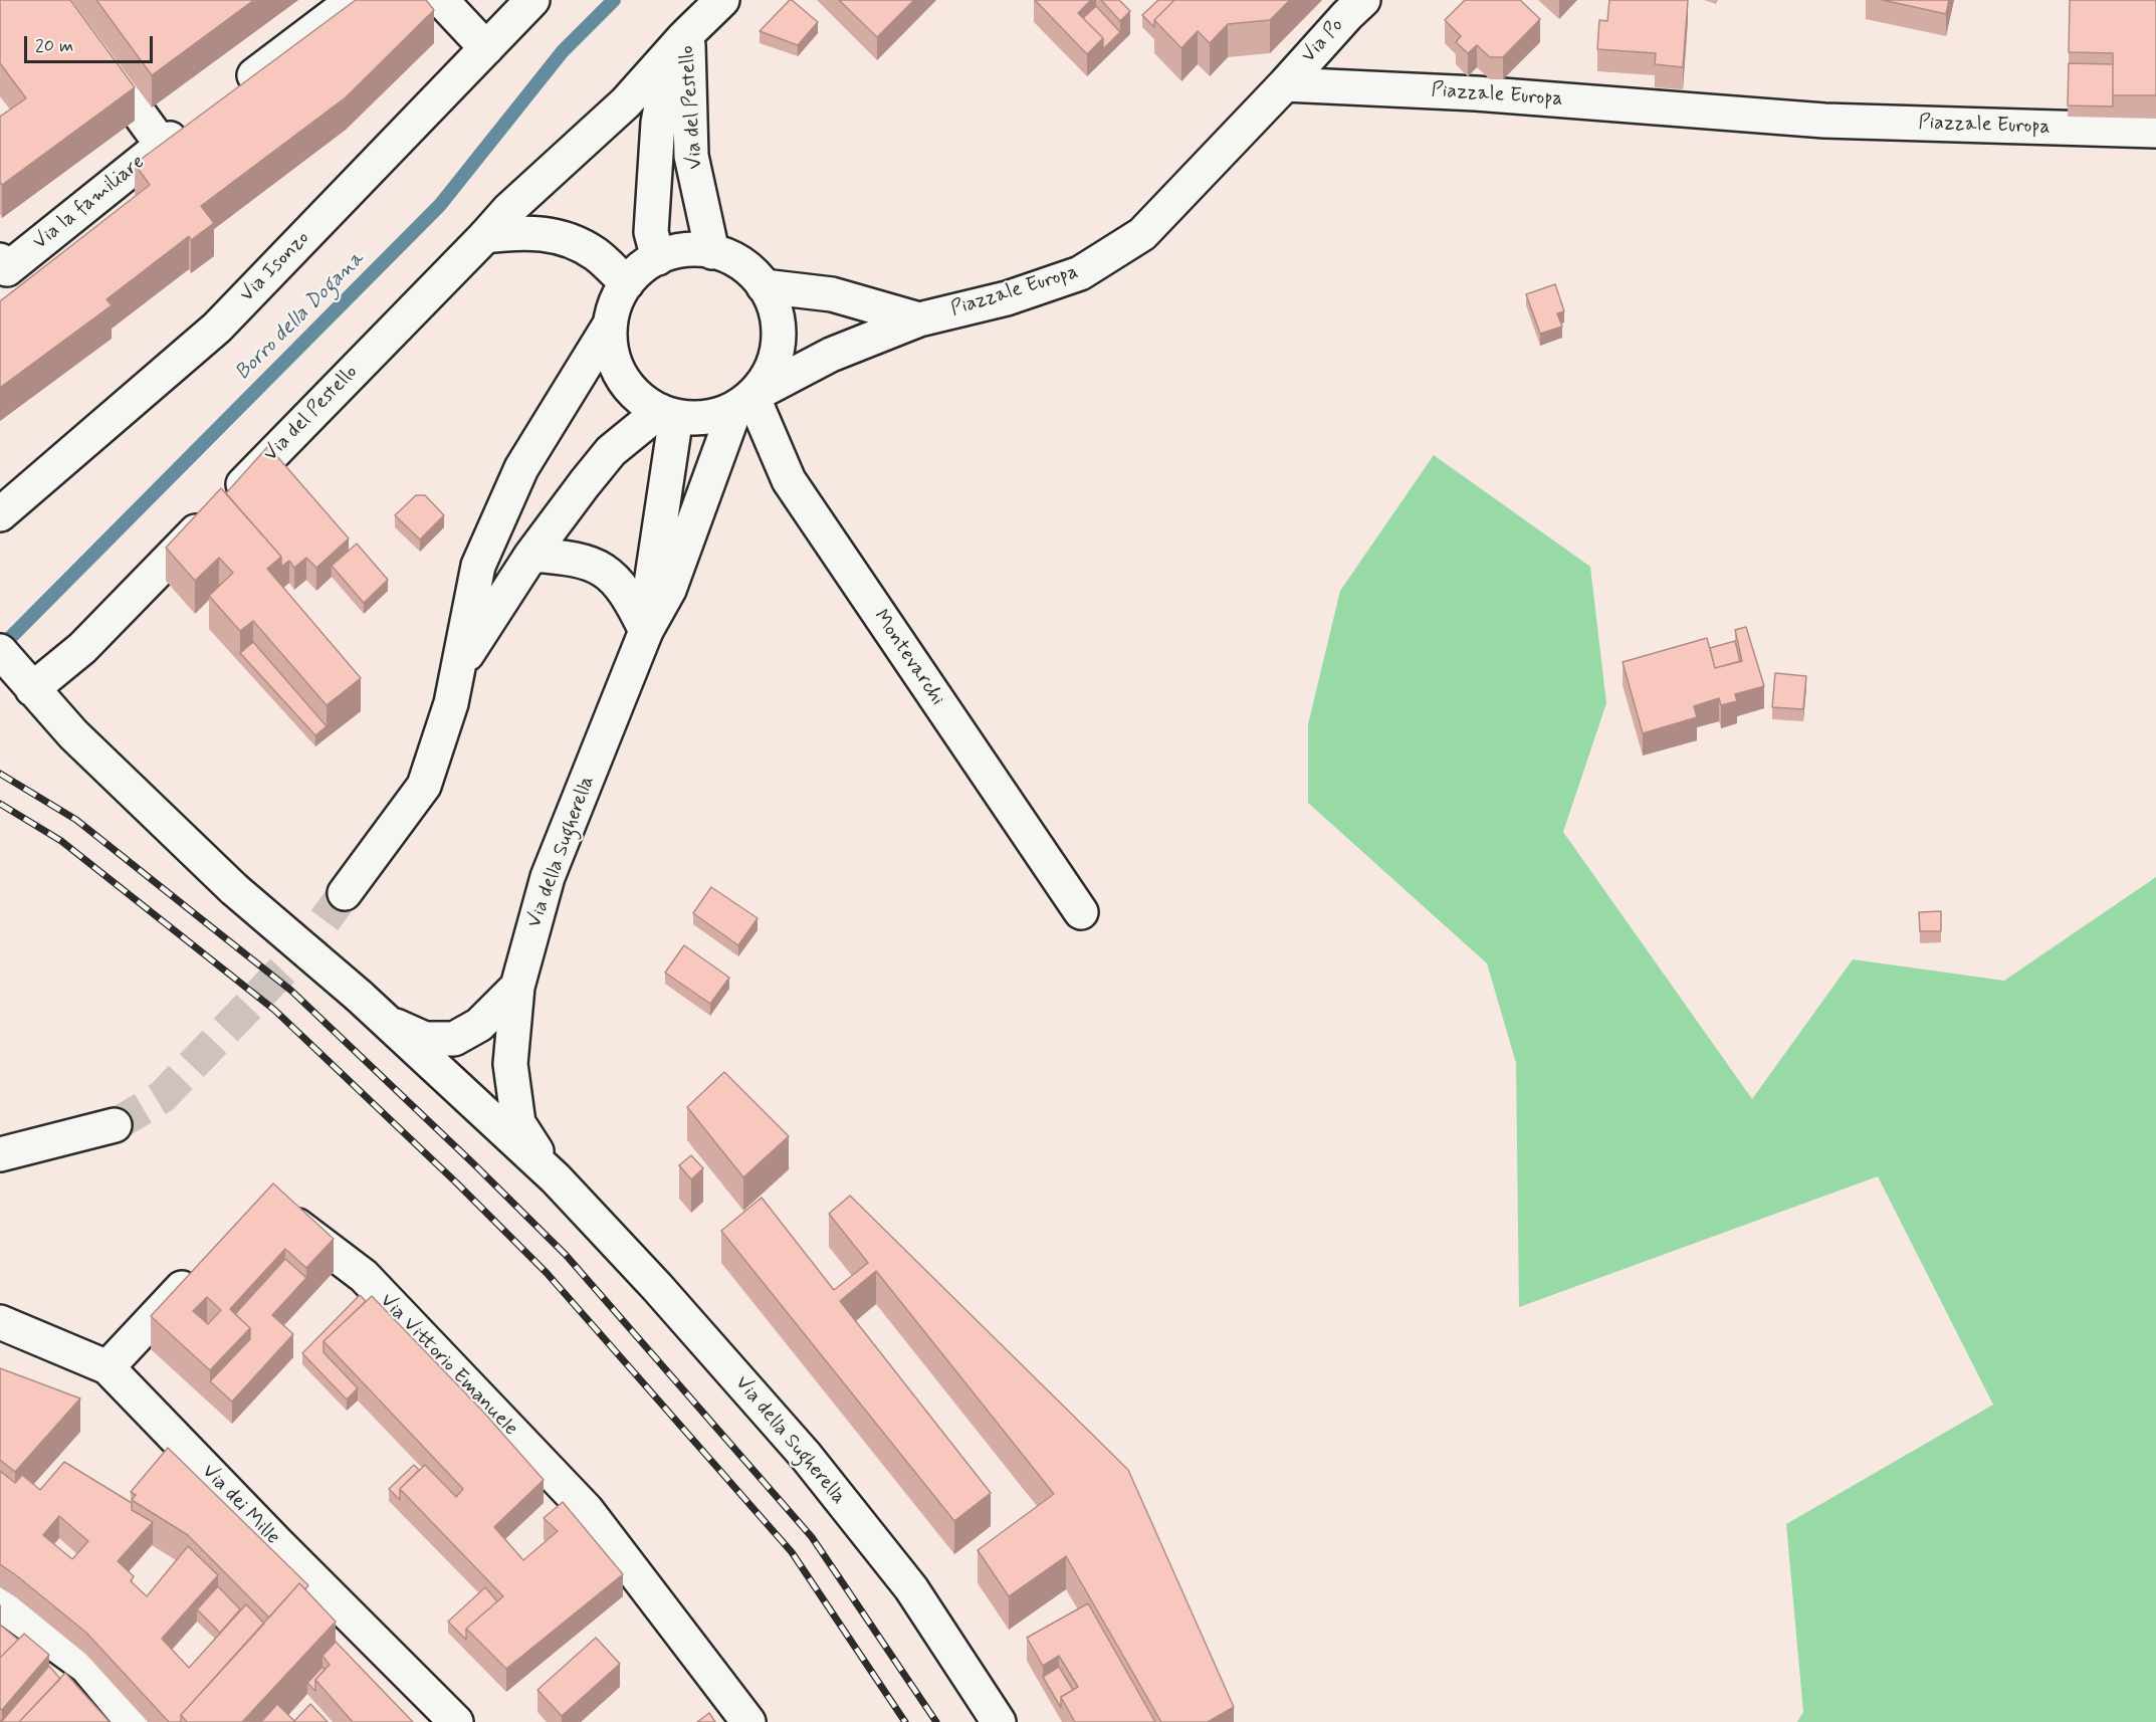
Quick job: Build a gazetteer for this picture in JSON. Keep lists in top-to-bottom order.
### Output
{
  "streets": {
    "street": [
      "Via Po",
      "Piazzale Europa",
      "Via del Pestello",
      "Via la familiare",
      "Via Isonzo",
      "Montevarchi",
      "Via della Sugherella",
      "Via Vittorio Emanuele",
      "Via dei Mille"
    ]
  },
  "crossings": [
    ["Via Po", "Piazzale Europa"],
    ["Piazzale Europa", "Via del Pestello"],
    ["Piazzale Europa", "Montevarchi"],
    ["Piazzale Europa", "Via della Sugherella"],
    ["Via del Pestello", "Montevarchi"],
    ["Via del Pestello", "Via della Sugherella"],
    ["Montevarchi", "Via della Sugherella"]
  ],
  "water": ["Borro della Dogana"],
  "scale_bar": "20 m"
}
